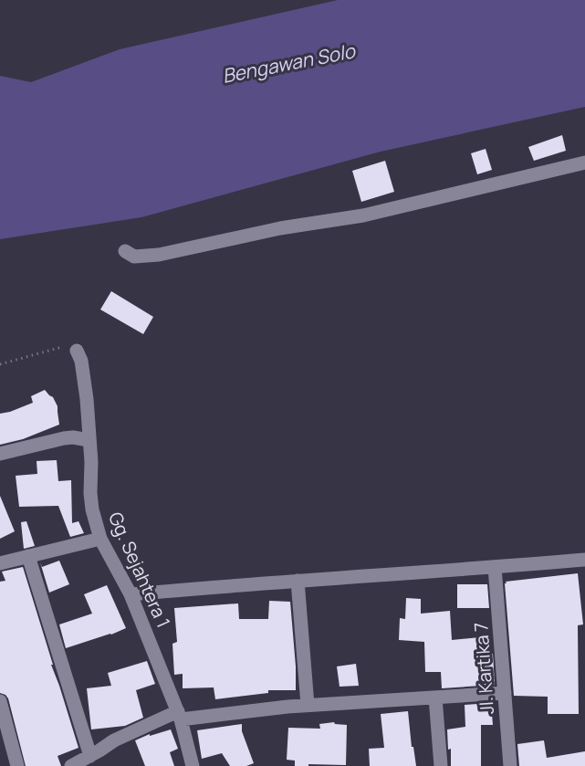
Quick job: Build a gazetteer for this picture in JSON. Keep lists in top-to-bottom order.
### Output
{
  "streets": {
    "street": ["Gg. Sejahtera 1", "Jl. Kartika 7"]
  },
  "water": ["Bengawan Solo"]
}
